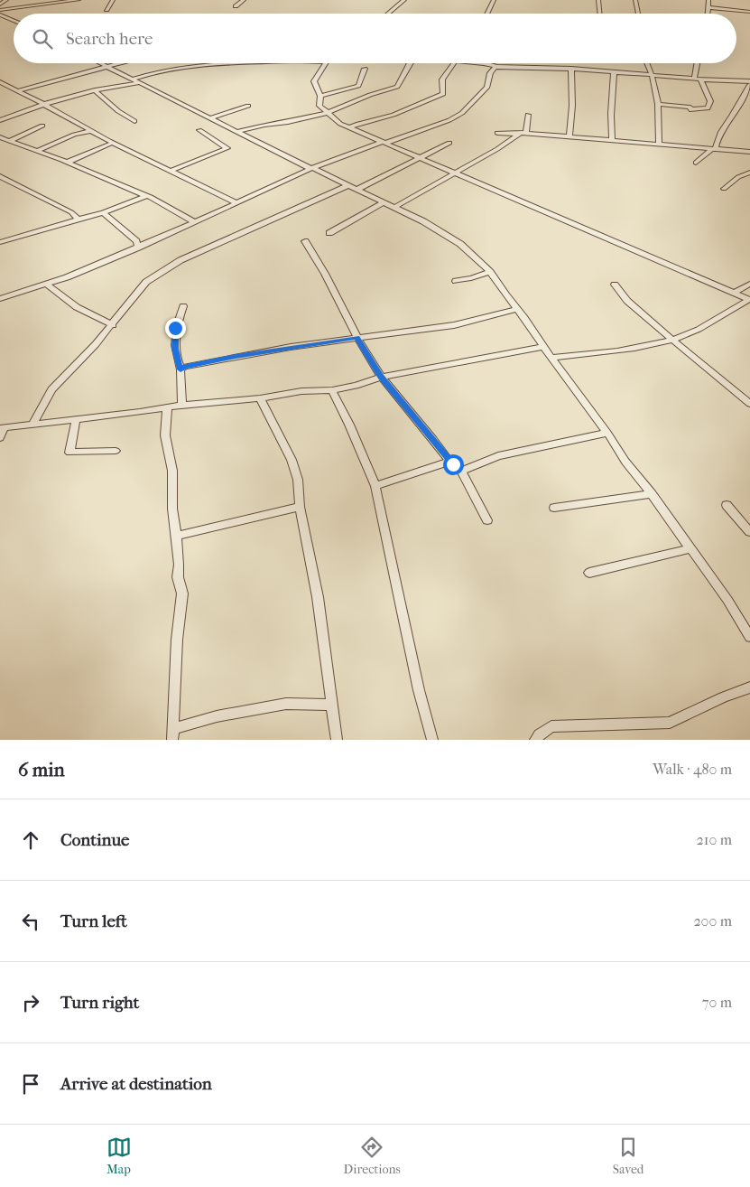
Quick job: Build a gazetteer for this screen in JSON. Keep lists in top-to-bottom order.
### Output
{
  "page": {
    "search": "Search here",
    "heading": ["6 min", "Walk · 480 m"],
    "list": [
      ["Continue", "210 m"],
      ["Turn left", "200 m"],
      ["Turn right", "70 m"],
      "Arrive at destination"
    ],
    "nav": ["Map", "Directions", "Saved"]
  }
}
